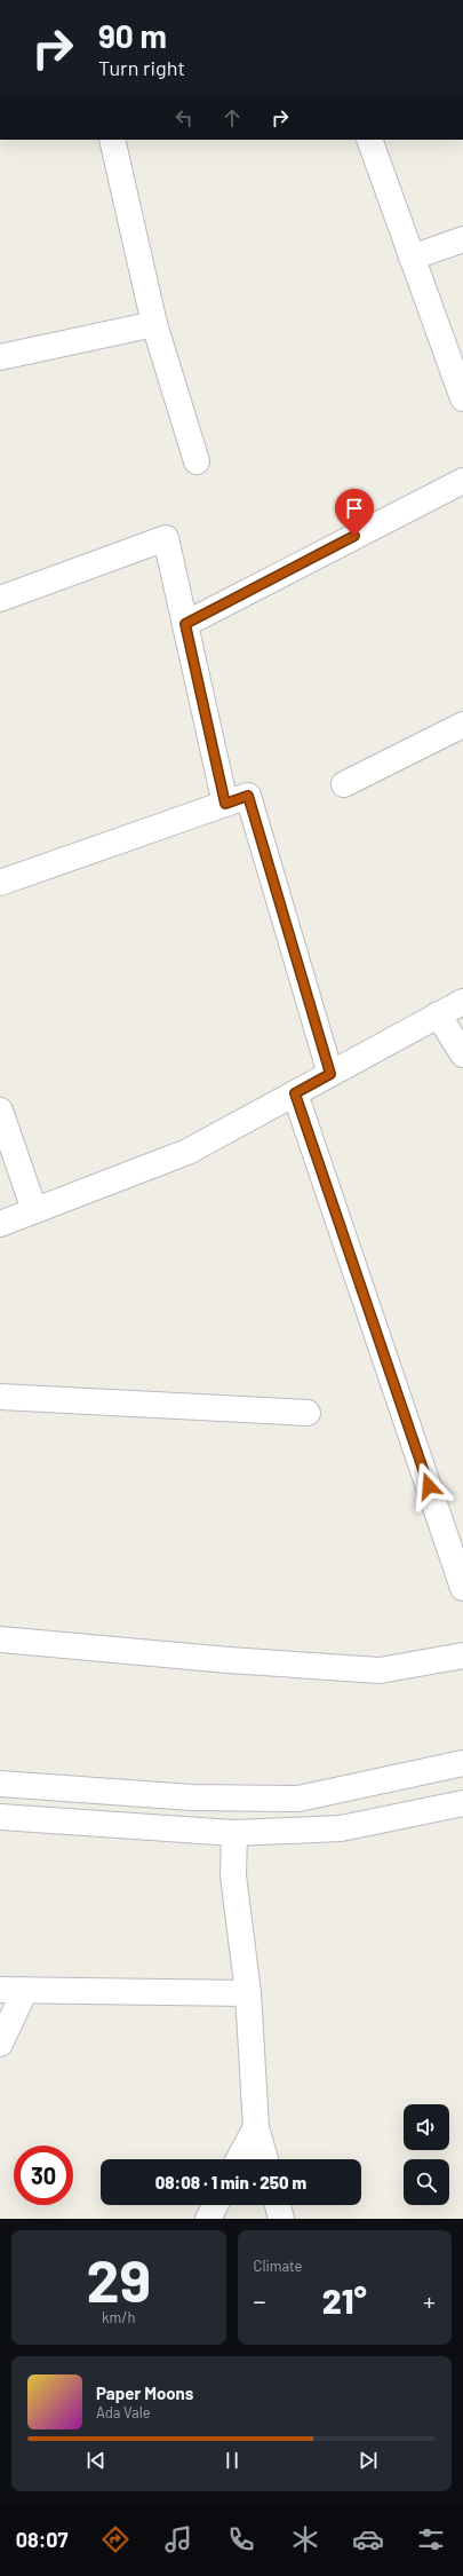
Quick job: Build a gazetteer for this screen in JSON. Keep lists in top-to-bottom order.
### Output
{
  "page": {
    "turn": ["90 m", "Turn right"],
    "limit": "30",
    "trip": "08:08 · 1 min · 250 m",
    "tile": [
      ["29", "km/h"],
      "Climate"
    ],
    "heat": ["−", "21°", "+"],
    "song": ["Paper Moons", "Ada Vale"],
    "tabs": "08:07"
  }
}
